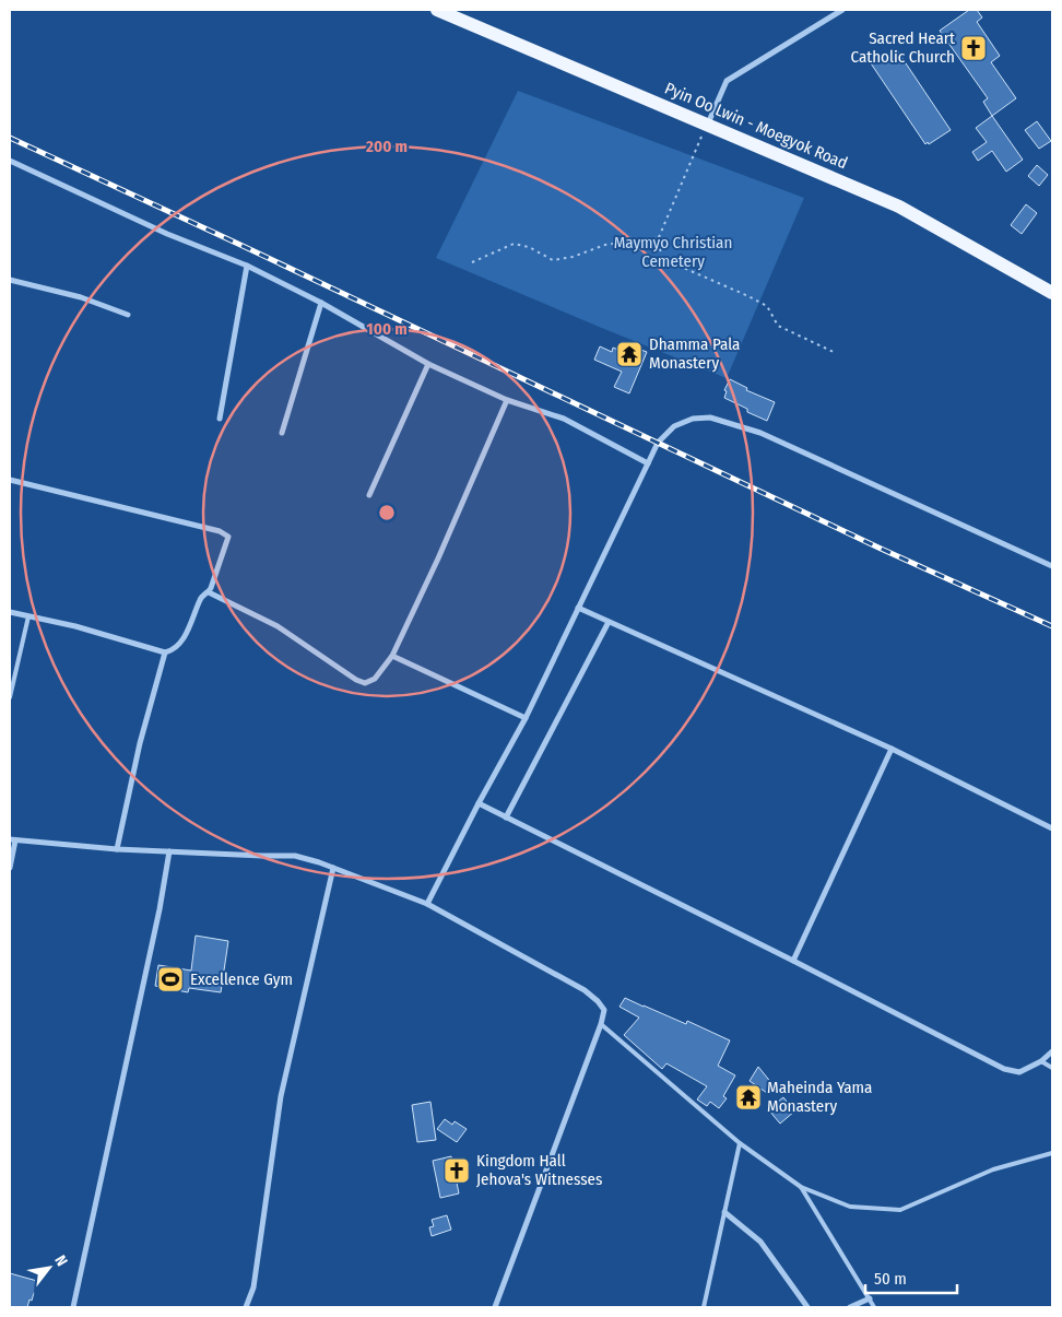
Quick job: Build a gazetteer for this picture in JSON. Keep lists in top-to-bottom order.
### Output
{
  "streets": {
    "main road": ["Pyin Oo Lwin - Moegyok Road"]
  },
  "parks": ["Maymyo Christian Cemetery"],
  "places": {
    "church": ["Sacred Heart Catholic Church", "Kingdom Hall Jehova's Witnesses"],
    "temple": ["Dhamma Pala Monastery", "Maheinda Yama Monastery"],
    "sports": ["Excellence Gym"]
  },
  "scale_bar": "50 m",
  "north": "top right",
  "rings": ["200 m", "100 m"]
}
